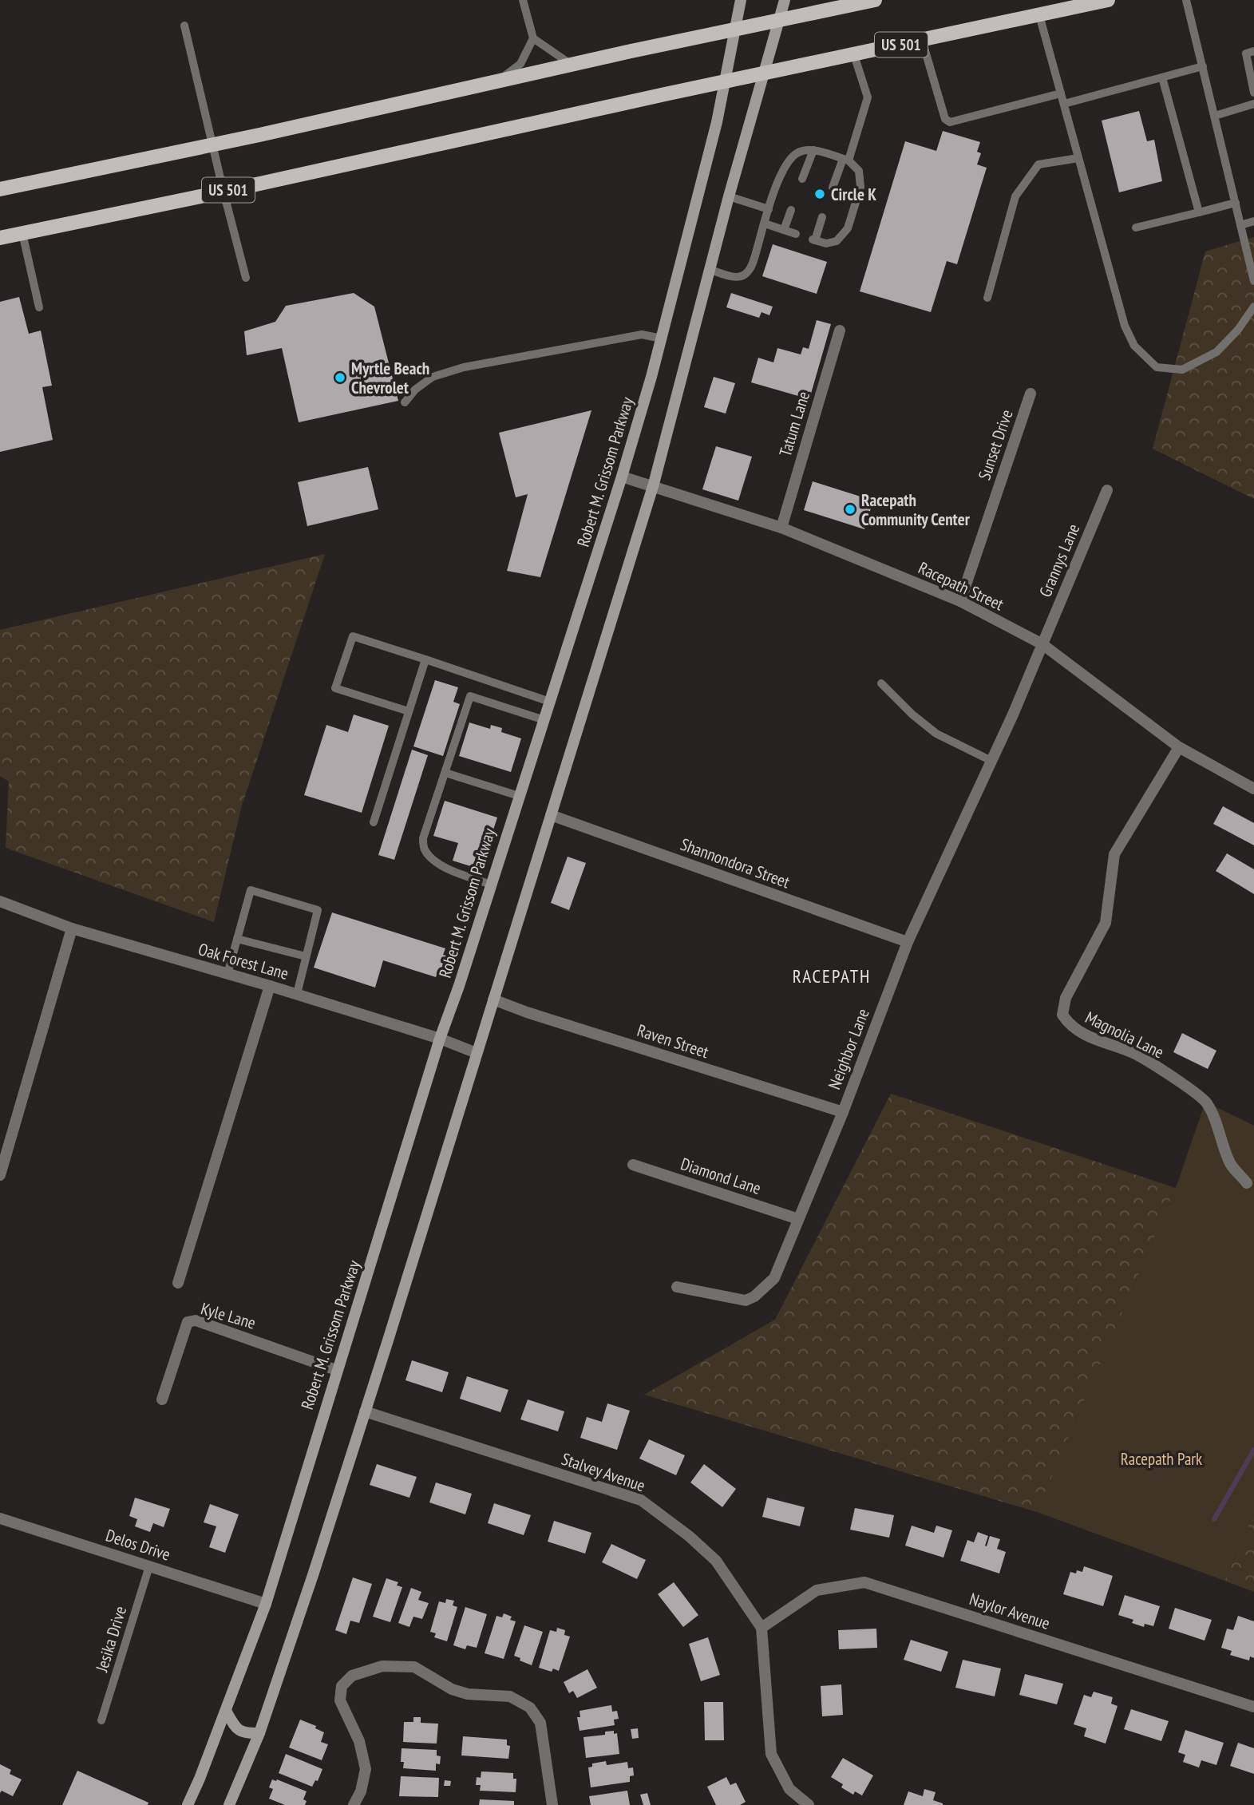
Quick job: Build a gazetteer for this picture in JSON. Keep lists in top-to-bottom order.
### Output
{
  "streets": {
    "main road": ["US 501", "Robert M. Grissom Parkway"],
    "street": [
      "Tatum Lane",
      "Sunset Drive",
      "Grannys Lane",
      "Racepath Street",
      "Shannondora Street",
      "Oak Forest Lane",
      "Magnolia Lane",
      "Raven Street",
      "Neighbor Lane",
      "Diamond Lane",
      "Kyle Lane",
      "Stalvey Avenue",
      "Delos Drive",
      "Naylor Avenue"
    ],
    "lane": ["Jesika Drive"]
  },
  "crossings": [
    ["US 501", "Robert M. Grissom Parkway"],
    ["Tatum Lane", "Racepath Street"],
    ["Sunset Drive", "Racepath Street"],
    ["Robert M. Grissom Parkway", "Racepath Street"],
    ["Robert M. Grissom Parkway", "Oak Forest Lane"],
    ["Robert M. Grissom Parkway", "Kyle Lane"],
    ["Robert M. Grissom Parkway", "Delos Drive"],
    ["Grannys Lane", "Racepath Street"],
    ["Grannys Lane", "Neighbor Lane"],
    ["Racepath Street", "Magnolia Lane"],
    ["Racepath Street", "Neighbor Lane"],
    ["Shannondora Street", "Neighbor Lane"],
    ["Raven Street", "Neighbor Lane"],
    ["Neighbor Lane", "Diamond Lane"],
    ["Stalvey Avenue", "Naylor Avenue"],
    ["Delos Drive", "Jesika Drive"]
  ],
  "districts": ["RACEPATH"],
  "parks": ["Racepath Park"],
  "places": ["Circle K", "Myrtle Beach Chevrolet", "Racepath Community Center"]
}
